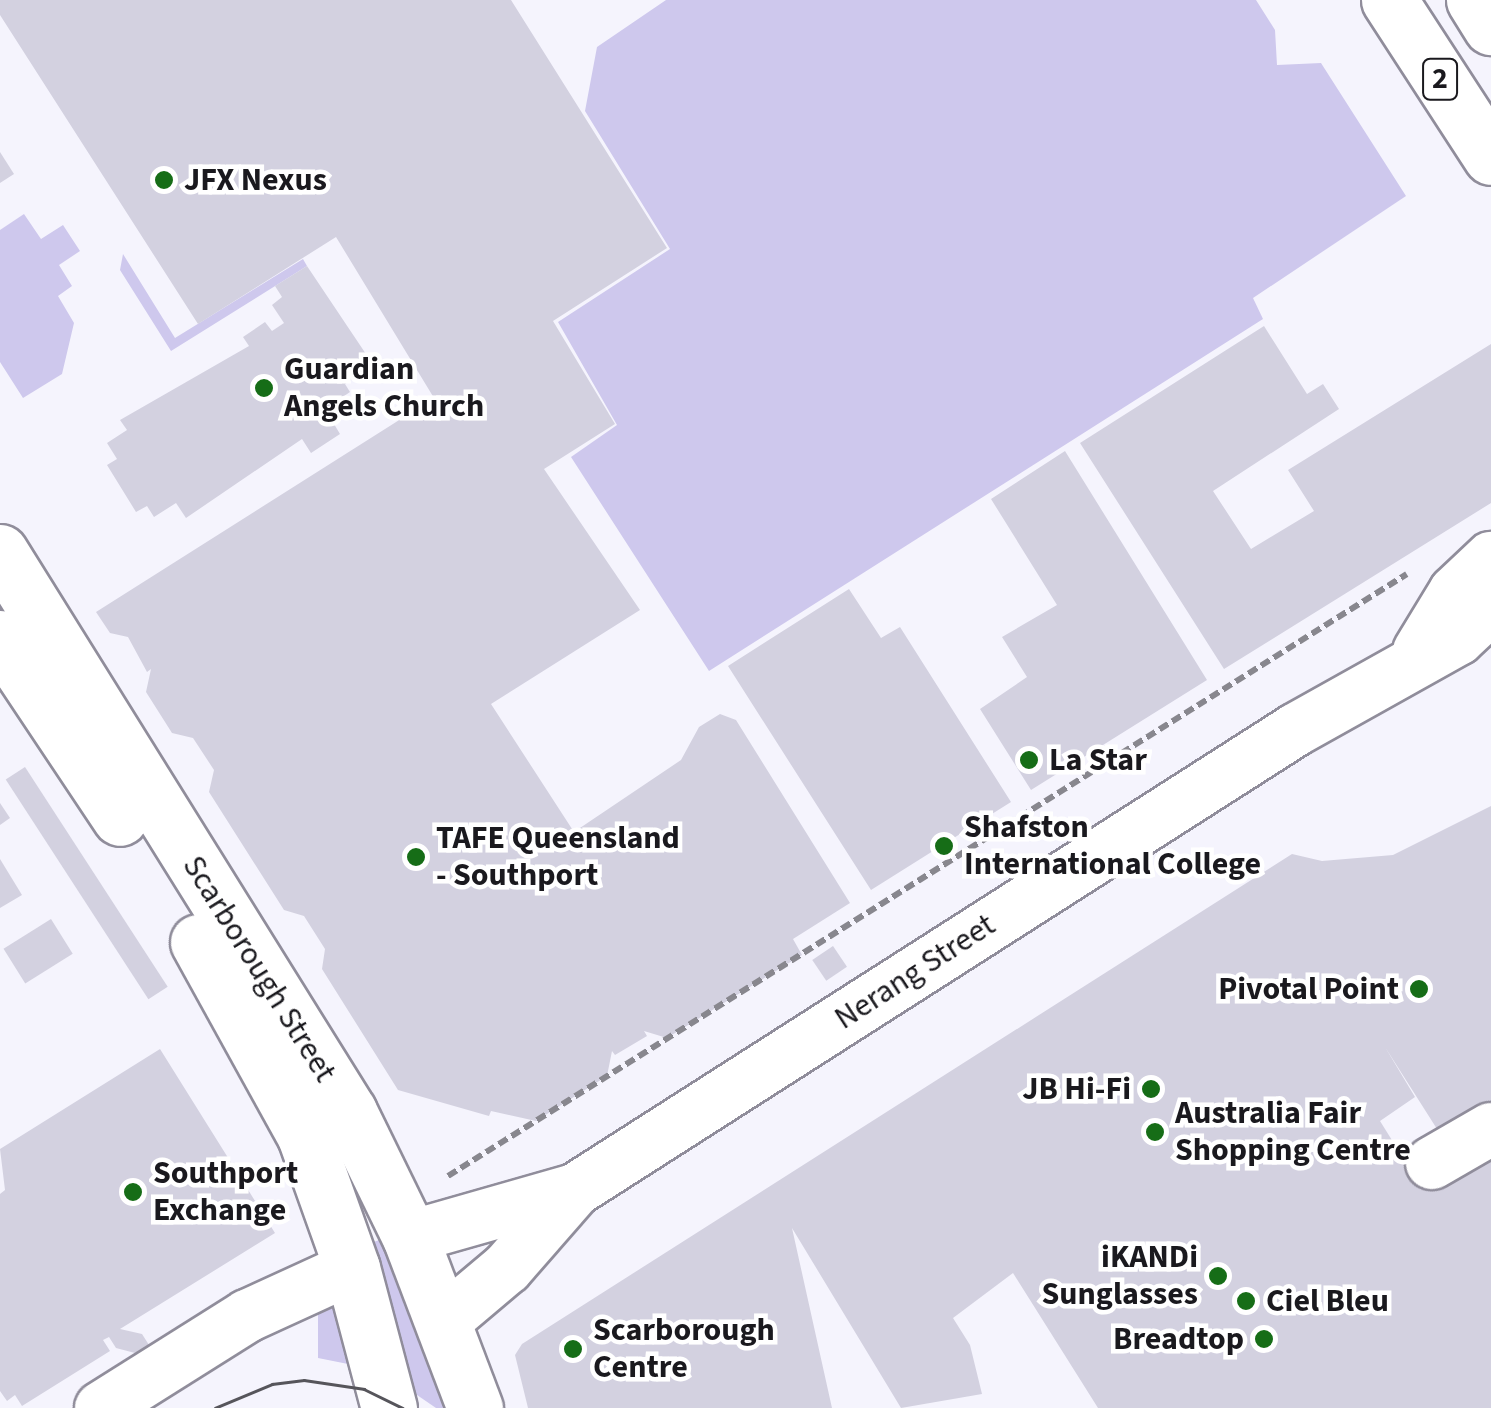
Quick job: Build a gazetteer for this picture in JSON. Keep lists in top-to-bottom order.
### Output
{
  "streets": {
    "main road": ["2", "Scarborough Street"],
    "street": ["Nerang Street"]
  },
  "crossings": [
    ["Scarborough Street", "Nerang Street"]
  ],
  "places": [
    "JFX Nexus",
    "Guardian Angels Church",
    "La Star",
    "Shafston International College",
    "TAFE Queensland - Southport",
    "Pivotal Point",
    "JB Hi-Fi",
    "Australia Fair Shopping Centre",
    "Southport Exchange",
    "iKANDi Sunglasses",
    "Ciel Bleu",
    "Breadtop",
    "Scarborough Centre"
  ]
}
